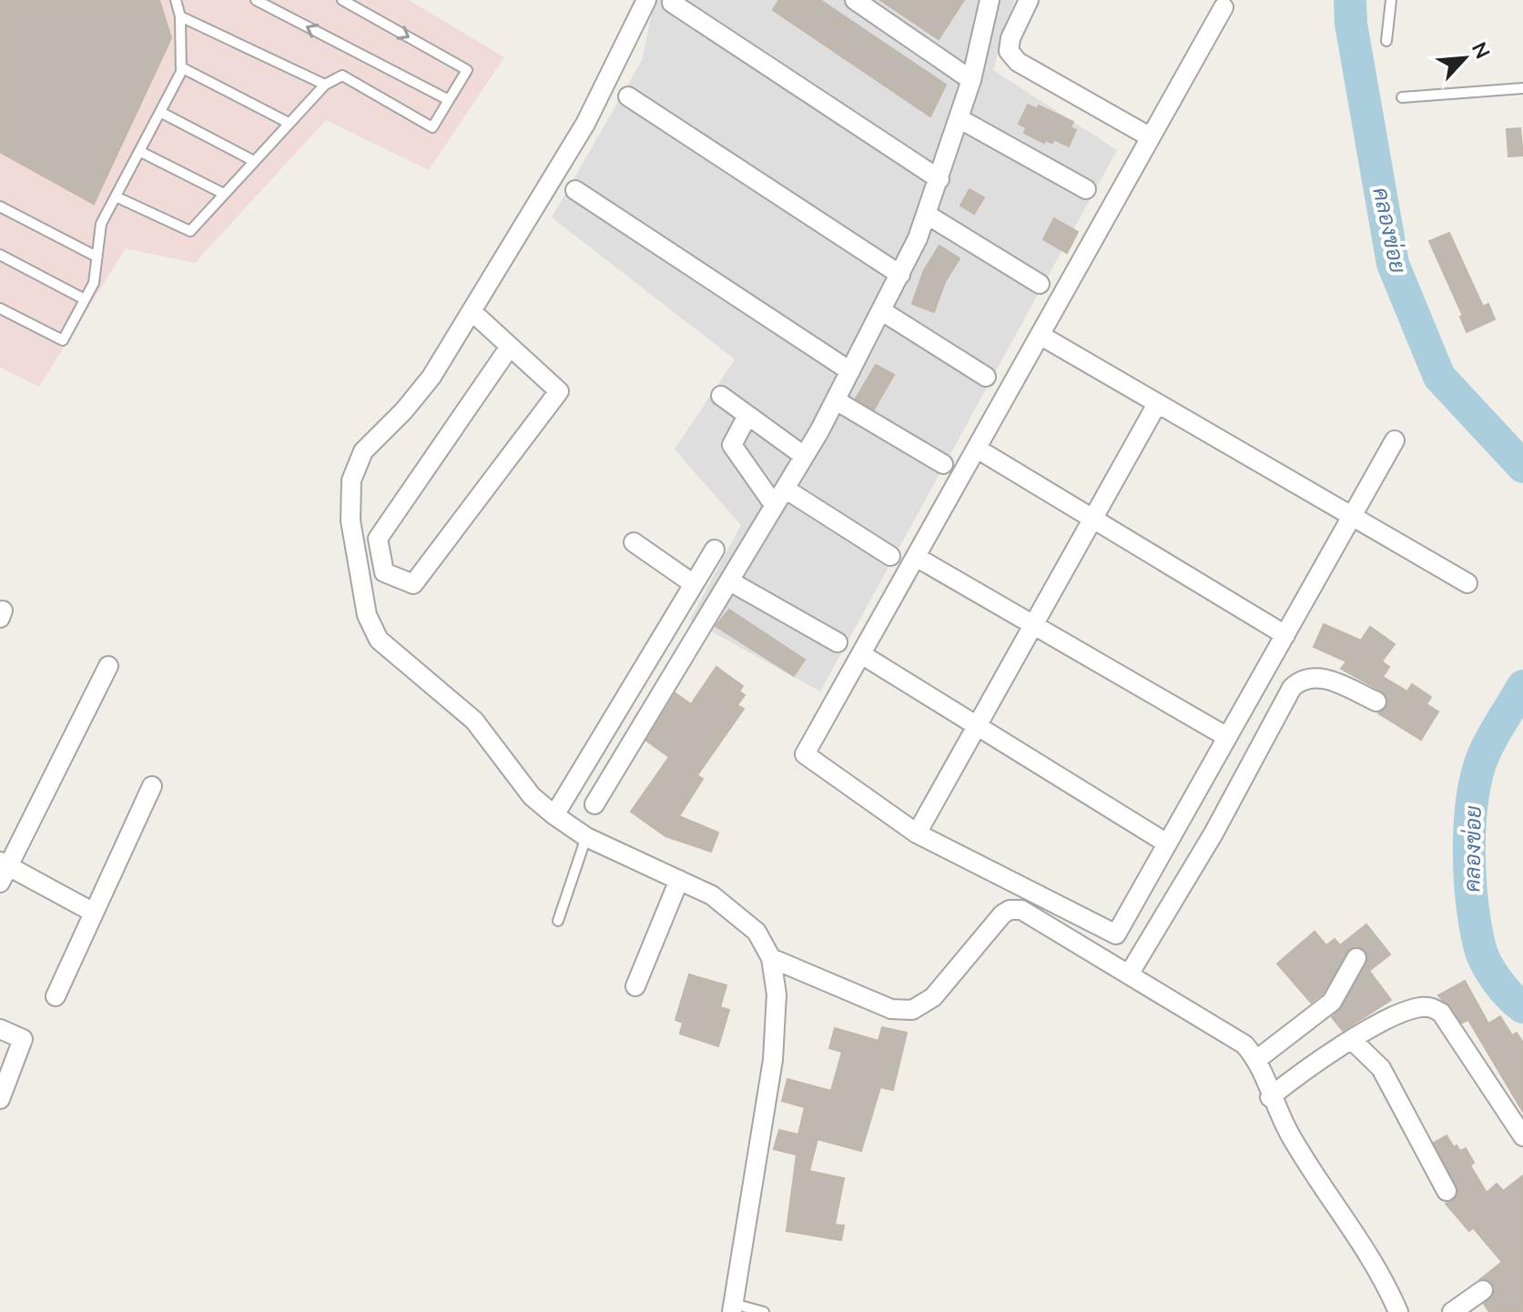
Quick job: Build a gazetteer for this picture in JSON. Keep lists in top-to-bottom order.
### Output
{
  "water": ["คลองข่อย"],
  "north": "top right"
}
